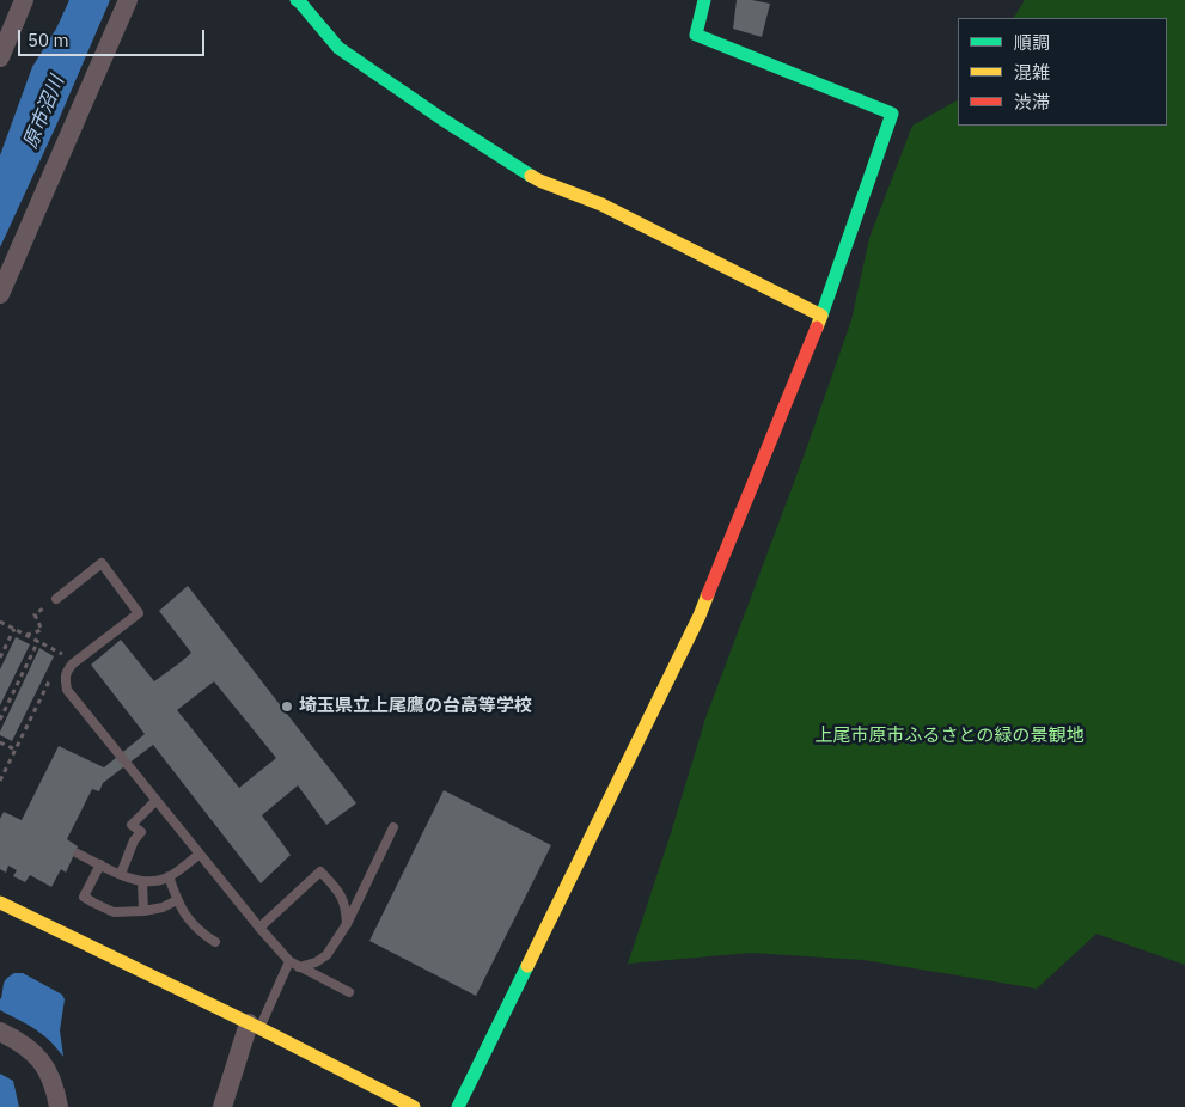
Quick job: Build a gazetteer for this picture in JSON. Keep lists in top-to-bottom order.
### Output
{
  "water": ["原市沼川"],
  "parks": ["上尾市原市ふるさとの緑の景観地"],
  "places": ["埼玉県立上尾鷹の台高等学校"],
  "legend": ["順調", "混雑", "渋滞"],
  "scale_bar": "50 m"
}
